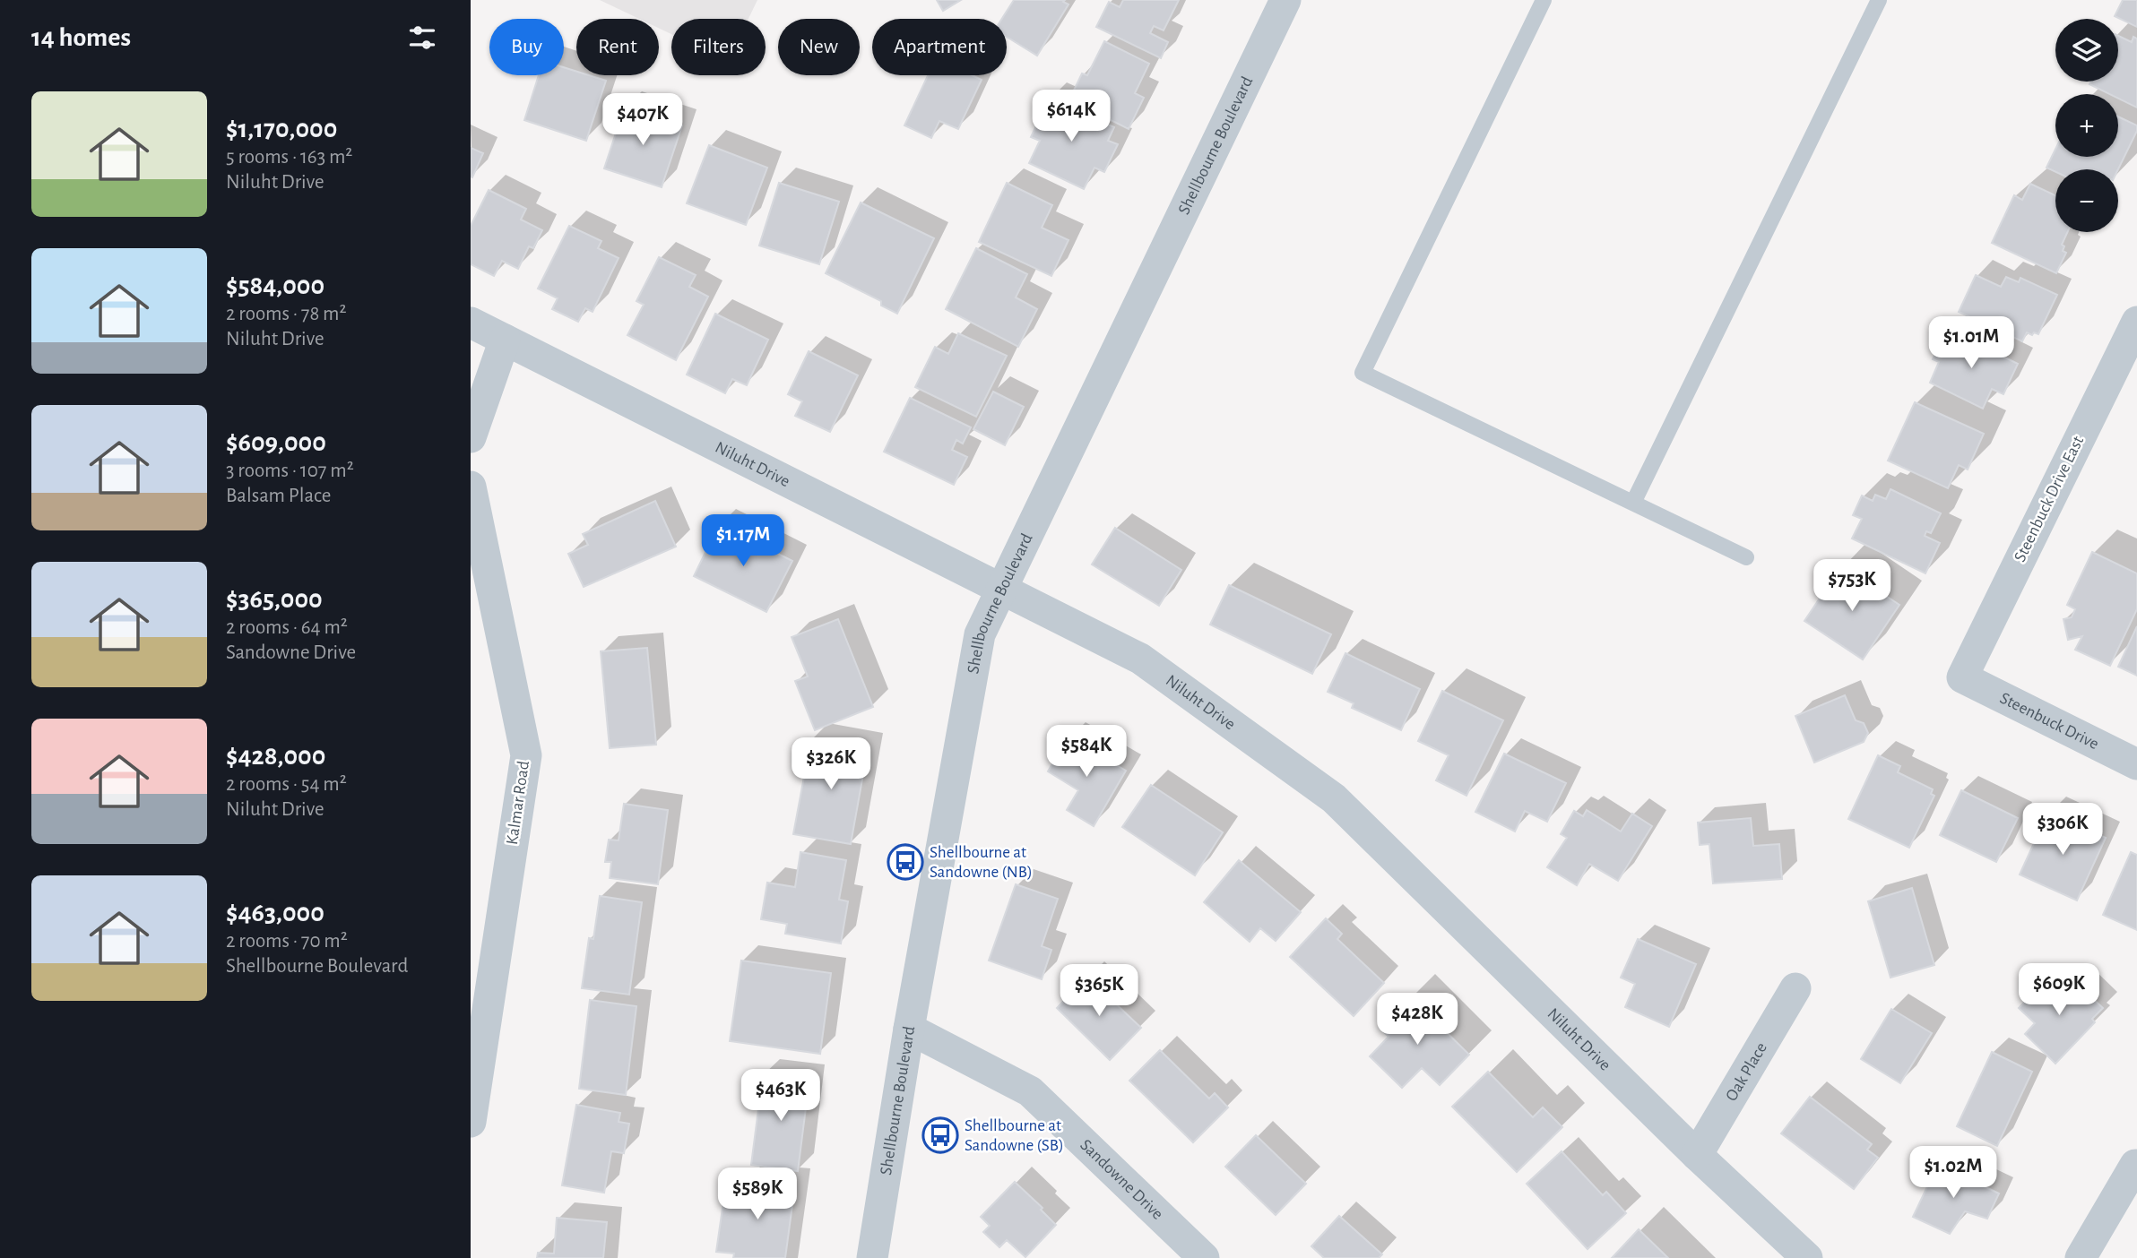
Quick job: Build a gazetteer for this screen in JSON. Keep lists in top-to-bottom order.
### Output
{
  "streets": {
    "street": [
      "Shellbourne Boulevard",
      "Niluht Drive",
      "Steenbuck Drive East",
      "Steenbuck Drive",
      "Kalmar Road",
      "Oak Place",
      "Sandowne Drive"
    ]
  },
  "crossings": [
    ["Shellbourne Boulevard", "Niluht Drive"],
    ["Shellbourne Boulevard", "Sandowne Drive"],
    ["Niluht Drive", "Oak Place"],
    ["Steenbuck Drive East", "Steenbuck Drive"]
  ],
  "places": {
    "bus stop": ["Shellbourne at Sandowne (NB)", "Shellbourne at Sandowne (SB)"]
  },
  "page": {
    "heading": "14 homes",
    "map_buttons": ["+", "−"],
    "chip": [
      "Buy",
      "Rent",
      "Filters",
      "New",
      "Apartment"
    ],
    "list": [
      {
        "name": "$1,170,000",
        "note": "5 rooms · 163 m² · Niluht Drive"
      },
      {
        "name": "$584,000",
        "note": "2 rooms · 78 m² · Niluht Drive"
      },
      {
        "name": "$609,000",
        "note": "3 rooms · 107 m² · Balsam Place"
      },
      {
        "name": "$365,000",
        "note": "2 rooms · 64 m² · Sandowne Drive"
      },
      {
        "name": "$428,000",
        "note": "2 rooms · 54 m² · Niluht Drive"
      },
      {
        "name": "$463,000",
        "note": "2 rooms · 70 m² · Shellbourne Boulevard"
      }
    ],
    "price": [
      "$614K",
      "$407K",
      "$1.01M",
      "$1.17M",
      "$753K",
      "$584K",
      "$326K",
      "$306K",
      "$609K",
      "$365K",
      "$428K",
      "$463K",
      "$1.02M",
      "$589K"
    ]
  }
}
